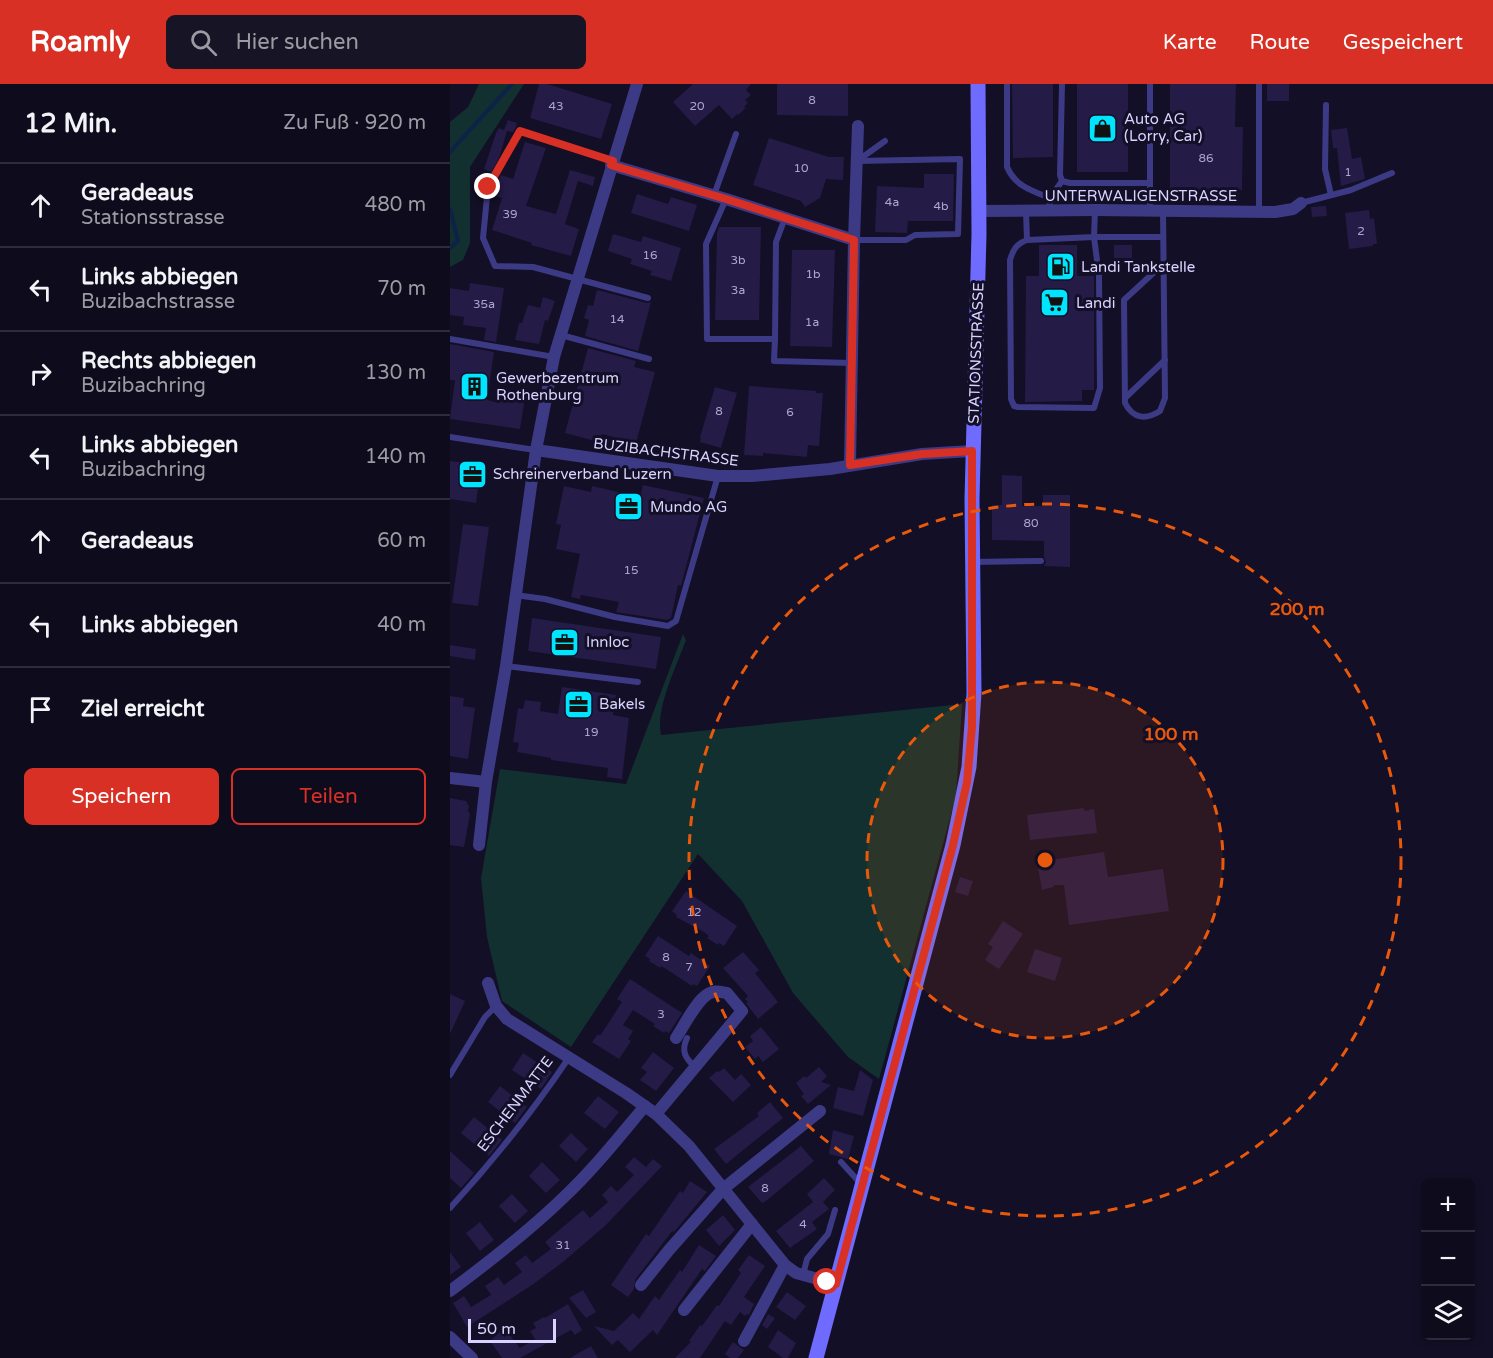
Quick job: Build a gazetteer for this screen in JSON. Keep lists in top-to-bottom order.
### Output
{
  "streets": {
    "main road": ["STATIONSSTRASSE"],
    "street": ["UNTERWALIGENSTRASSE", "BUZIBACHSTRASSE", "ESCHENMATTE"]
  },
  "crossings": [
    ["UNTERWALIGENSTRASSE", "STATIONSSTRASSE"],
    ["STATIONSSTRASSE", "BUZIBACHSTRASSE"]
  ],
  "places": {
    "shop": ["Auto AG (Lorry, Car)"],
    "fuel station": ["Landi Tankstelle"],
    "supermarket": ["Landi"],
    "building": ["Gewerbezentrum Rothenburg"],
    "office": [
      "Schreinerverband Luzern",
      "Mundo AG",
      "Innloc",
      "Bakels"
    ]
  },
  "house_numbers": [
    "8",
    "43",
    "20",
    "86",
    "10",
    "1",
    "4a",
    "4b",
    "39",
    "2",
    "16",
    "3b",
    "1b",
    "3a",
    "35a",
    "14",
    "1a",
    "8",
    "6",
    "80",
    "15",
    "19",
    "12",
    "8",
    "7",
    "3",
    "8",
    "4",
    "31"
  ],
  "scale_bar": "50 m",
  "page": {
    "header": "Roamly",
    "search": "Hier suchen",
    "nav": ["Karte", "Route", "Gespeichert"],
    "heading": ["12 Min.", "Zu Fuß · 920 m"],
    "list": [
      ["Geradeaus", "Stationsstrasse", "480 m"],
      ["Links abbiegen", "Buzibachstrasse", "70 m"],
      ["Rechts abbiegen", "Buzibachring", "130 m"],
      ["Links abbiegen", "Buzibachring", "140 m"],
      ["Geradeaus", "60 m"],
      ["Links abbiegen", "40 m"],
      "Ziel erreicht"
    ],
    "buttons": ["Speichern", "Teilen"],
    "map_buttons": ["+", "−"],
    "scale": "50 m"
  },
  "rings": ["200 m", "100 m"]
}
